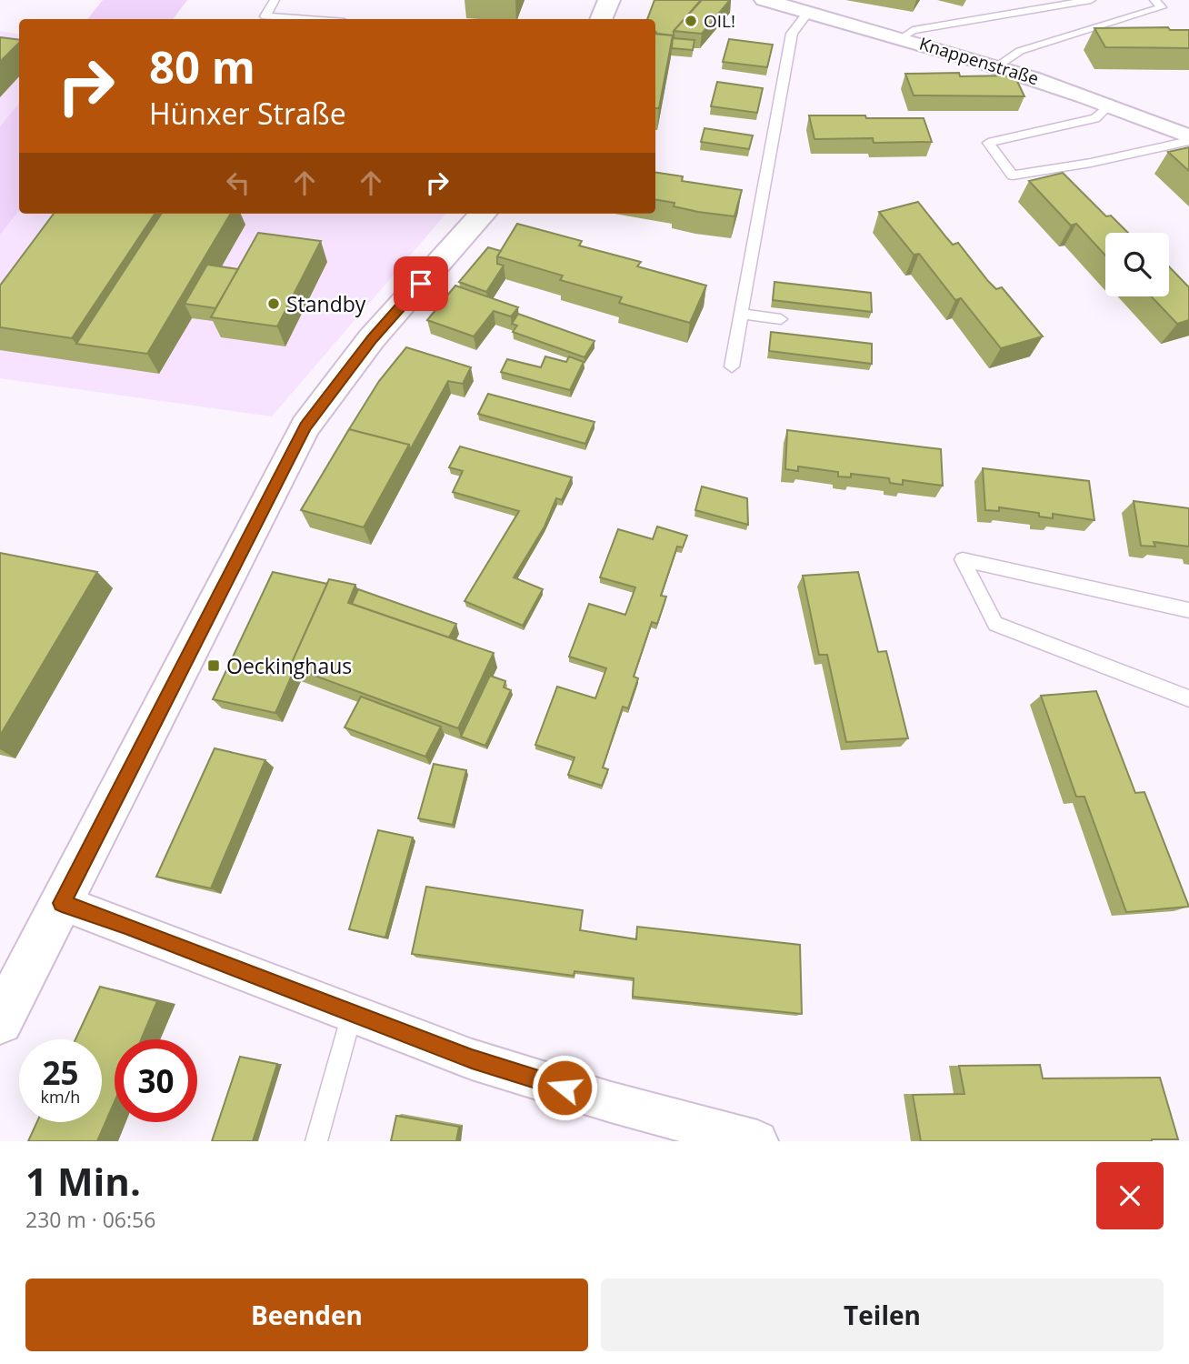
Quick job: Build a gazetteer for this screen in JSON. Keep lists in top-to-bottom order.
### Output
{
  "streets": {
    "street": ["Knappenstraße"]
  },
  "places": {
    "other": ["OIL!", "Standby"],
    "transit": ["Oeckinghaus"]
  },
  "page": {
    "turn": ["80 m", "Hünxer Straße"],
    "speed": "25 km/h",
    "limit": "30",
    "heading": ["1 Min.", "230 m · 06:56"],
    "buttons": ["Beenden", "Teilen"]
  }
}
